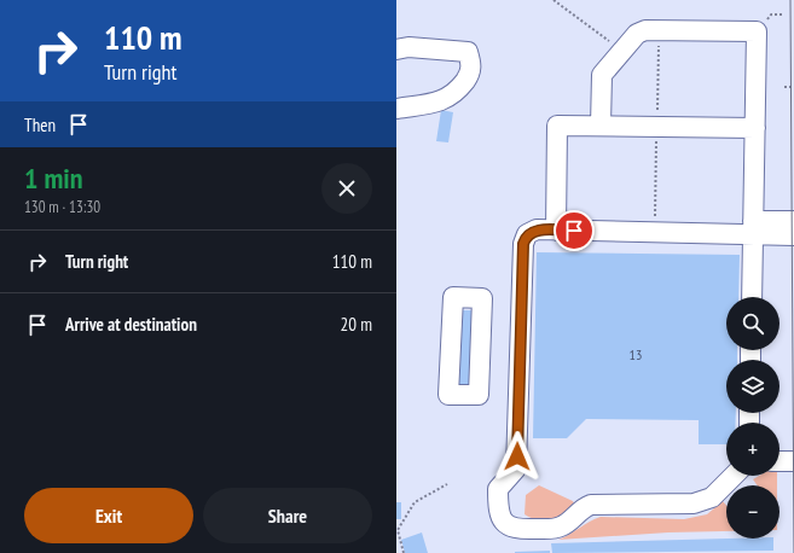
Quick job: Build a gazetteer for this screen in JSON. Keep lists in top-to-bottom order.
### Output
{
  "house_numbers": ["13"],
  "page": {
    "turn": ["110 m", "Turn right"],
    "then": "Then",
    "heading": ["1 min", "130 m · 13:30"],
    "list": [
      {
        "name": "Turn right",
        "value": "110 m"
      },
      {
        "name": "Arrive at destination",
        "value": "20 m"
      }
    ],
    "map_buttons": ["+", "−"],
    "buttons": ["Exit", "Share"]
  }
}
